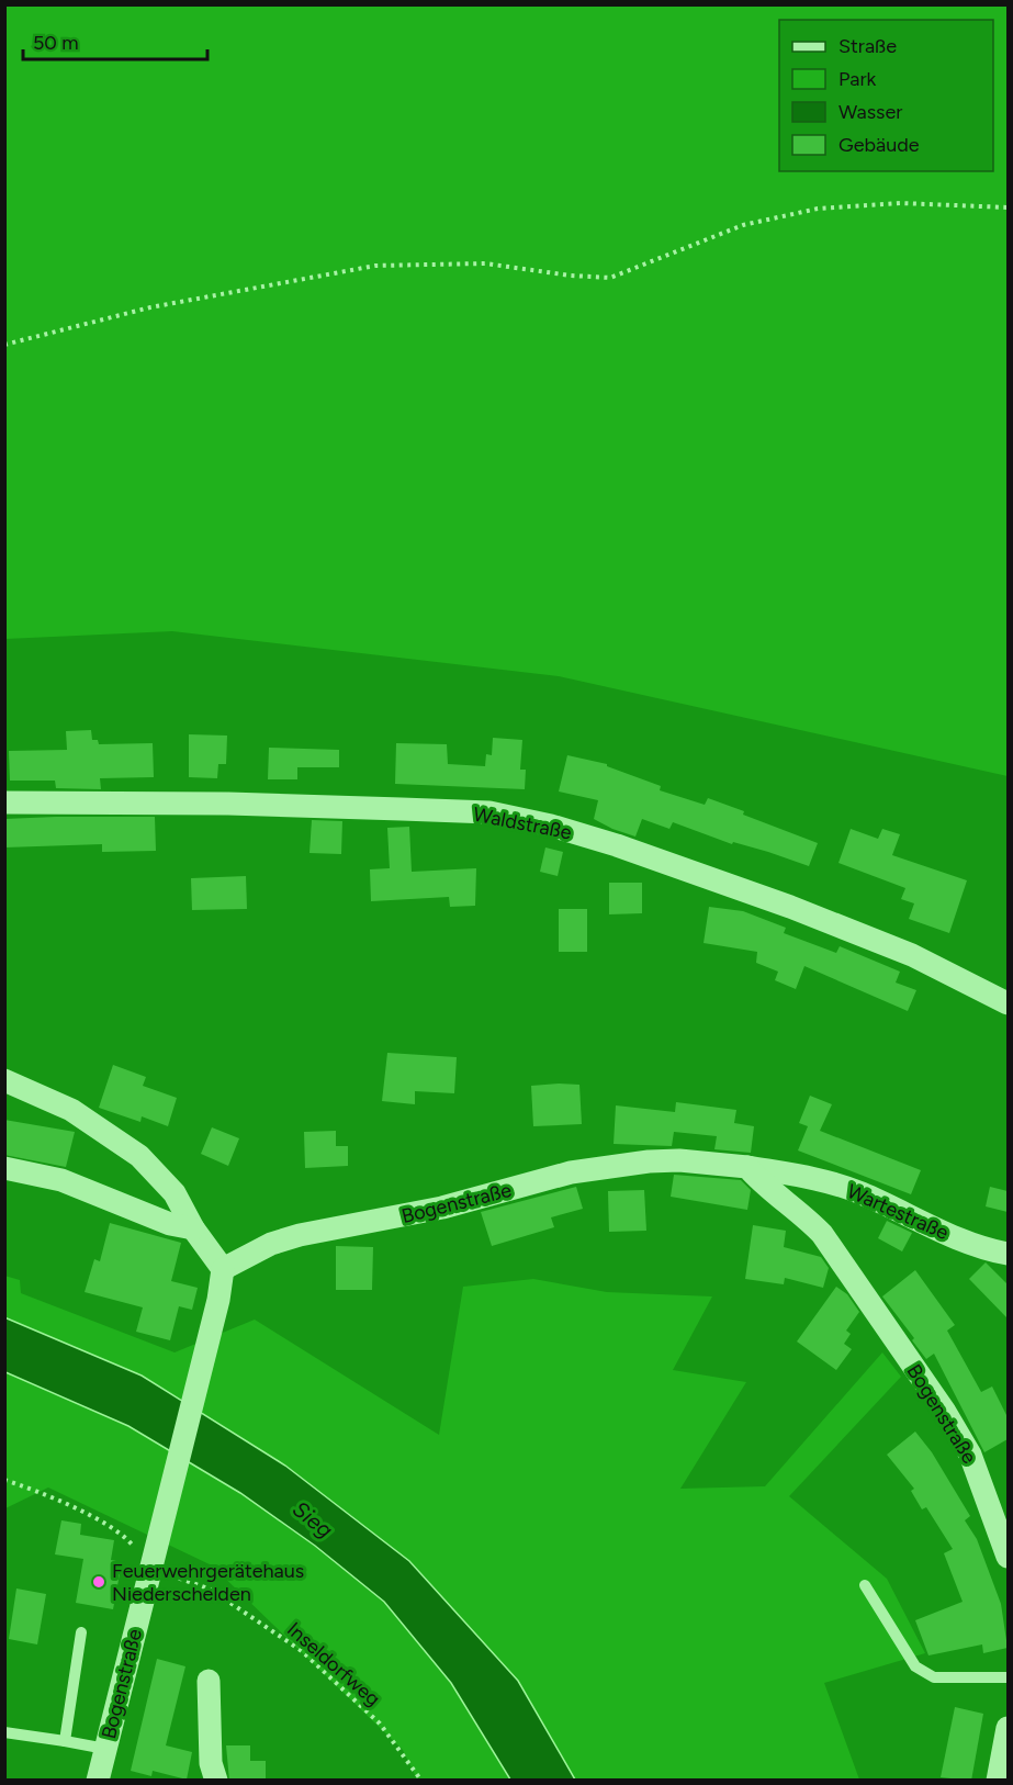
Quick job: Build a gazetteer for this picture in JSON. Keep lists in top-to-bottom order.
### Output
{
  "streets": {
    "street": ["Waldstraße", "Bogenstraße", "Wartestraße"],
    "path": ["Inseldorfweg"]
  },
  "crossings": [
    ["Bogenstraße", "Wartestraße"],
    ["Bogenstraße", "Inseldorfweg"]
  ],
  "water": ["Sieg"],
  "places": ["Feuerwehrgerätehaus Niederschelden"],
  "legend": [
    "Straße",
    "Park",
    "Wasser",
    "Gebäude"
  ],
  "scale_bar": "50 m"
}
